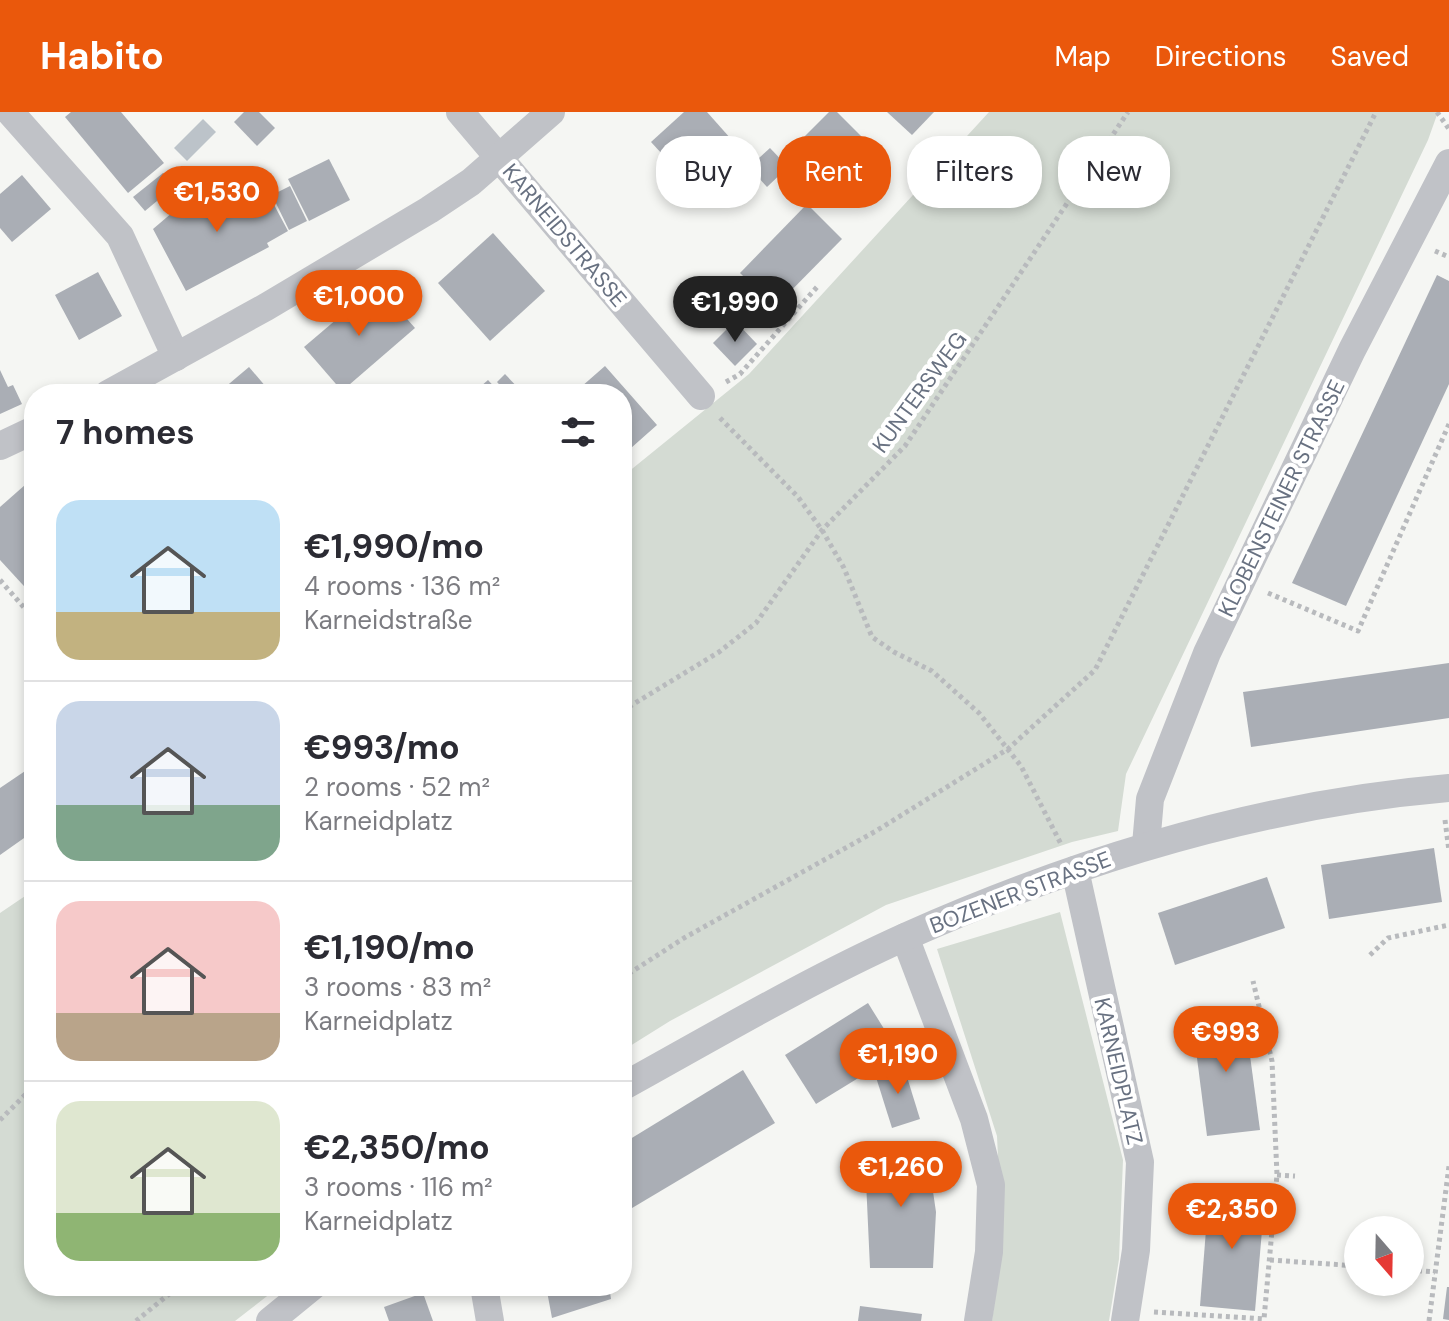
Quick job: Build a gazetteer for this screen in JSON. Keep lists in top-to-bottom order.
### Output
{
  "streets": {
    "street": [
      "KARNEIDSTRASSE",
      "KLOBENSTEINER STRASSE",
      "BOZENER STRASSE",
      "KARNEIDPLATZ"
    ],
    "path": ["KUNTERSWEG"]
  },
  "crossings": [
    ["KLOBENSTEINER STRASSE", "BOZENER STRASSE"],
    ["BOZENER STRASSE", "KARNEIDPLATZ"]
  ],
  "north": "bottom",
  "page": {
    "header": "Habito",
    "nav": ["Map", "Directions", "Saved"],
    "chip": [
      "Buy",
      "Rent",
      "Filters",
      "New"
    ],
    "price": [
      "€1,530",
      "€1,000",
      "€1,990",
      "€993",
      "€1,190",
      "€1,260",
      "€2,350"
    ],
    "heading": "7 homes",
    "list": [
      {
        "name": "€1,990/mo",
        "note": "4 rooms · 136 m² · Karneidstraße"
      },
      {
        "name": "€993/mo",
        "note": "2 rooms · 52 m² · Karneidplatz"
      },
      {
        "name": "€1,190/mo",
        "note": "3 rooms · 83 m² · Karneidplatz"
      },
      {
        "name": "€2,350/mo",
        "note": "3 rooms · 116 m² · Karneidplatz"
      }
    ]
  }
}
